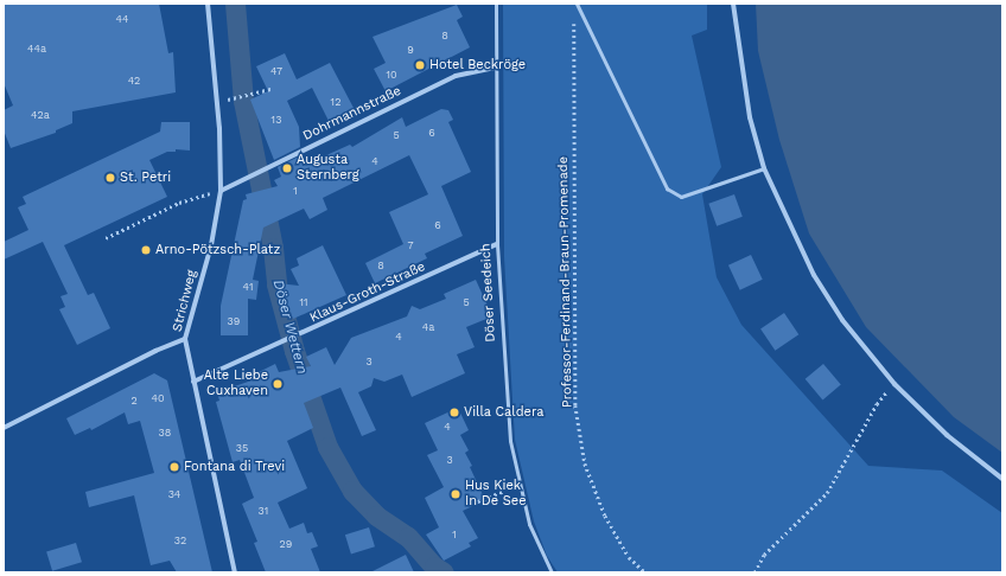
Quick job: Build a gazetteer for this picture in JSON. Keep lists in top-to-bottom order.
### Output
{
  "streets": {
    "street": ["Dohrmannstraße", "Klaus-Groth-Straße", "Strichweg"],
    "lane": ["Döser Seedeich"],
    "path": ["Professor-Ferdinand-Braun-Promenade"]
  },
  "crossings": [
    ["Dohrmannstraße", "Döser Seedeich"],
    ["Dohrmannstraße", "Strichweg"],
    ["Klaus-Groth-Straße", "Döser Seedeich"],
    ["Klaus-Groth-Straße", "Strichweg"]
  ],
  "water": ["Döser Wettern"],
  "places": [
    "Hotel Beckröge",
    "Augusta Sternberg",
    "St. Petri",
    "Arno-Pötzsch-Platz",
    "Alte Liebe Cuxhaven",
    "Villa Caldera",
    "Fontana di Trevi",
    "Hus Kiek In De See"
  ],
  "house_numbers": [
    "44",
    "8",
    "44a",
    "9",
    "47",
    "10",
    "42",
    "12",
    "42a",
    "13",
    "6",
    "5",
    "4",
    "1",
    "6",
    "7",
    "8",
    "41",
    "11",
    "5",
    "39",
    "4a",
    "4",
    "3",
    "40",
    "2",
    "4",
    "38",
    "35",
    "3",
    "34",
    "31",
    "1",
    "32",
    "29"
  ]
}
